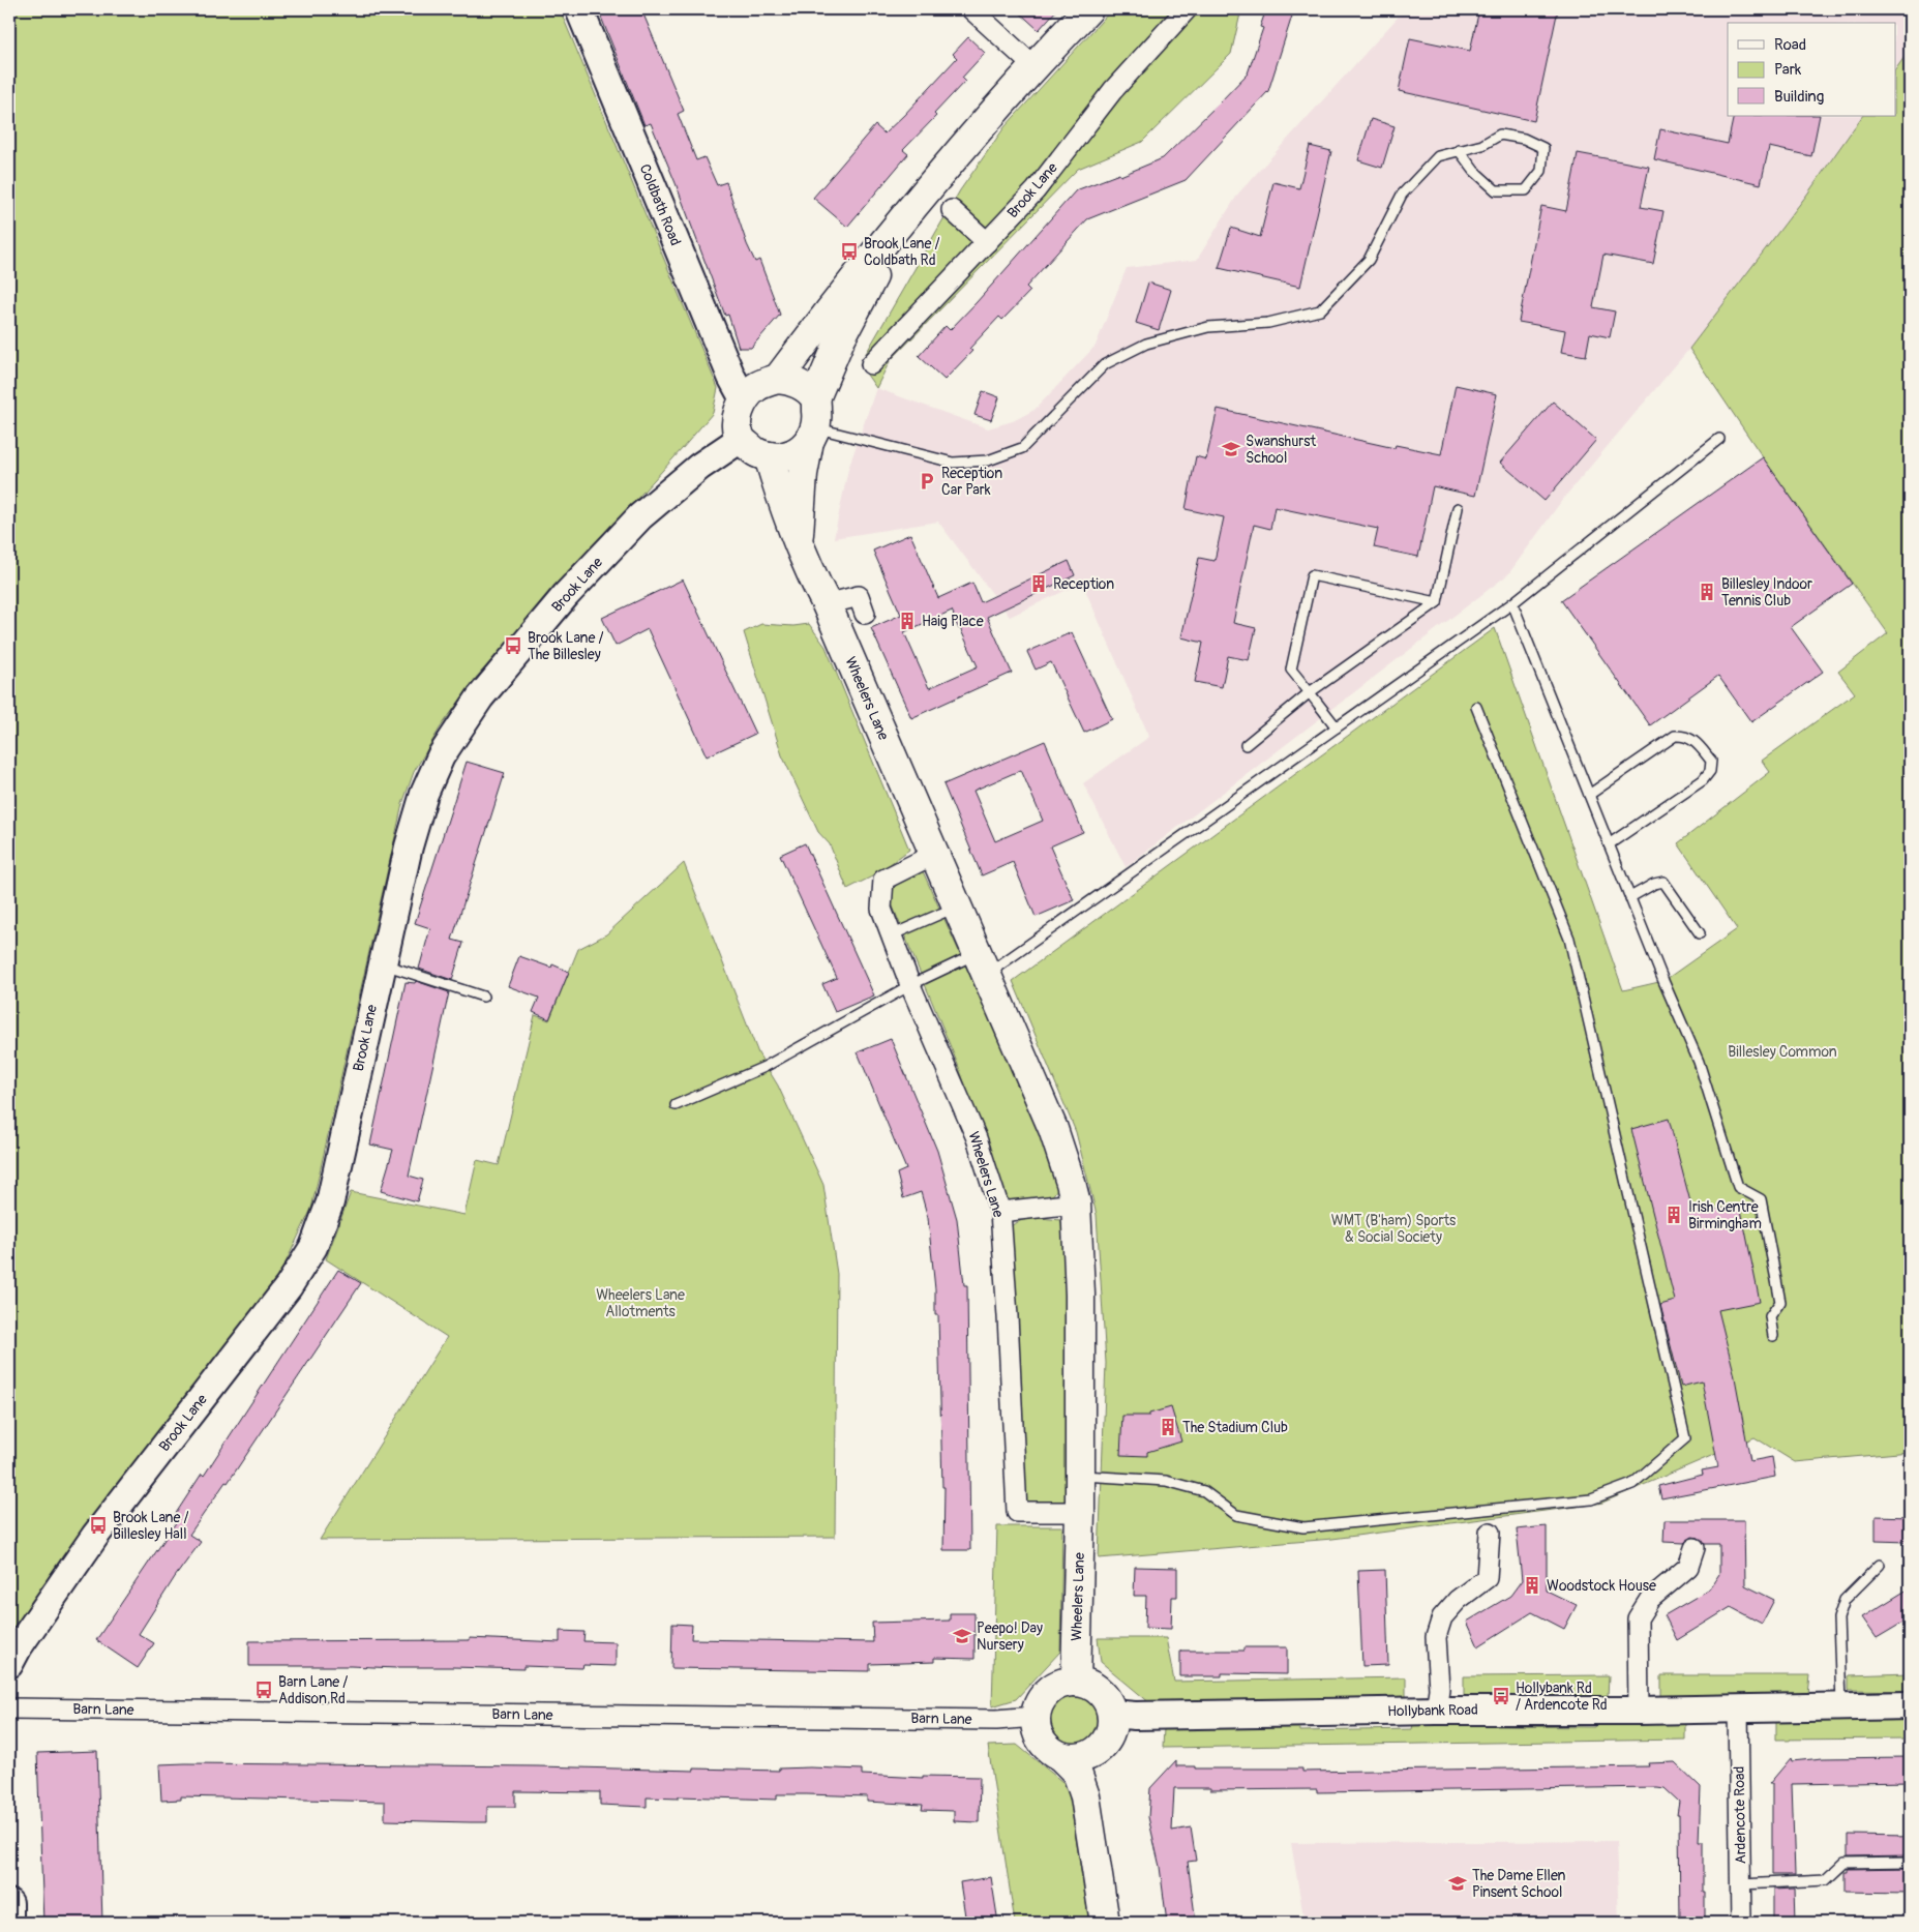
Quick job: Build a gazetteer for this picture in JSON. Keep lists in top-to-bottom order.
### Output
{
  "streets": {
    "main road": [
      "Brook Lane",
      "Coldbath Road",
      "Wheelers Lane",
      "Hollybank Road"
    ],
    "street": ["Barn Lane", "Ardencote Road"]
  },
  "crossings": [
    ["Brook Lane", "Coldbath Road"],
    ["Brook Lane", "Wheelers Lane"],
    ["Coldbath Road", "Wheelers Lane"],
    ["Wheelers Lane", "Barn Lane"],
    ["Wheelers Lane", "Hollybank Road"],
    ["Barn Lane", "Hollybank Road"],
    ["Hollybank Road", "Ardencote Road"]
  ],
  "parks": ["Billesley Common", "WMT (B'ham) Sports & Social Society", "Wheelers Lane Allotments"],
  "places": {
    "bus stop": [
      "Brook Lane / Coldbath Rd",
      "Brook Lane / The Billesley",
      "Brook Lane / Billesley Hall",
      "Barn Lane / Addison Rd",
      "Hollybank Rd / Ardencote Rd"
    ],
    "school or university": ["Swanshurst School", "Peepo! Day Nursery", "The Dame Ellen Pinsent School"],
    "parking": ["Reception Car Park"],
    "building": [
      "Reception",
      "Billesley Indoor Tennis Club",
      "Haig Place",
      "Irish Centre Birmingham",
      "The Stadium Club",
      "Woodstock House"
    ]
  },
  "legend": ["Road", "Park", "Building"]
}
